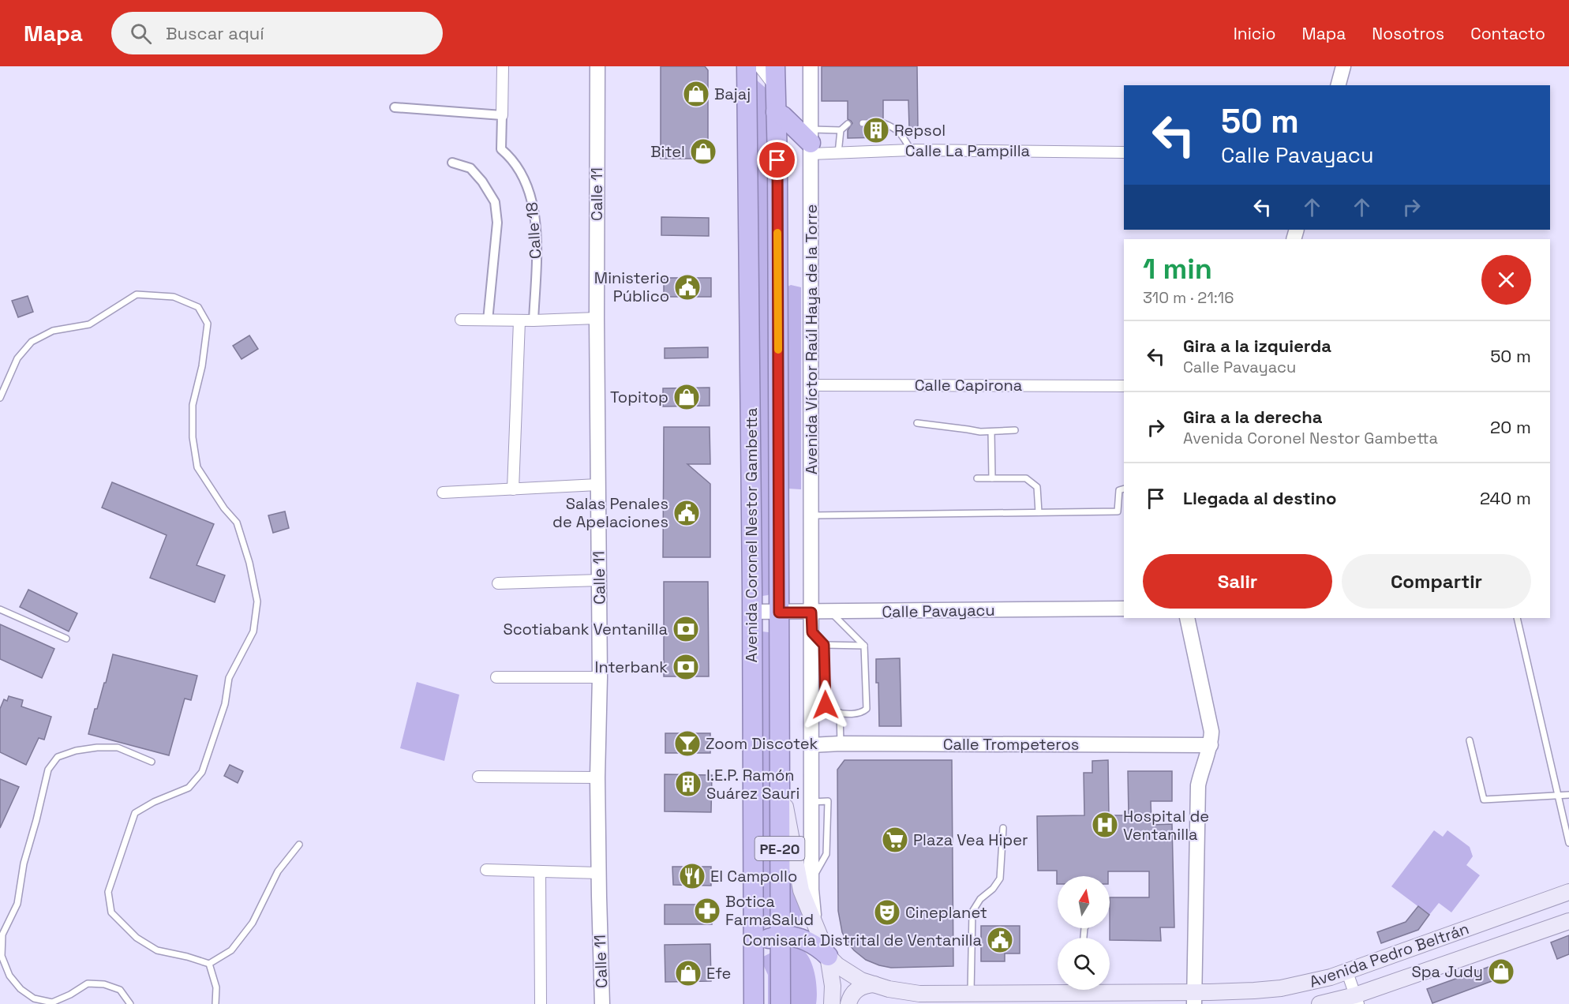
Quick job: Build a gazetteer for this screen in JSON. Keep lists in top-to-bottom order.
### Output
{
  "streets": {
    "highway": ["Avenida Coronel Nestor Gambetta", "PE-20"],
    "main road": ["Avenida Pedro Beltrán"],
    "street": [
      "Calle La Pampilla",
      "Calle 11",
      "Calle 18",
      "Avenida Víctor Raúl Haya de la Torre",
      "Calle Capirona",
      "Calle Pavayacu",
      "Calle Trompeteros"
    ]
  },
  "crossings": [
    ["Calle La Pampilla", "Avenida Víctor Raúl Haya de la Torre"],
    ["Avenida Víctor Raúl Haya de la Torre", "Calle Capirona"],
    ["Avenida Víctor Raúl Haya de la Torre", "Calle Pavayacu"],
    ["Avenida Víctor Raúl Haya de la Torre", "Calle Trompeteros"],
    ["Avenida Víctor Raúl Haya de la Torre", "Avenida Pedro Beltrán"],
    ["Avenida Coronel Nestor Gambetta", "Calle Pavayacu"],
    ["Avenida Coronel Nestor Gambetta", "Avenida Pedro Beltrán"]
  ],
  "places": {
    "shop": [
      "Bajaj",
      "Bitel",
      "Topitop",
      "Spa Judy",
      "Efe"
    ],
    "building": ["Repsol", "I.E.P. Ramón Suárez Sauri"],
    "public building": ["Ministerio Público", "Salas Penales de Apelaciones", "Comisaría Distrital de Ventanilla"],
    "bank": ["Scotiabank Ventanilla", "Interbank"],
    "bar": ["Zoom Discotek"],
    "hospital": ["Hospital de Ventanilla"],
    "supermarket": ["Plaza Vea Hiper"],
    "restaurant": ["El Campollo"],
    "pharmacy": ["Botica FarmaSalud"],
    "theatre": ["Cineplanet"]
  },
  "north": "top",
  "page": {
    "header": "Mapa",
    "search": "Buscar aquí",
    "nav": [
      "Inicio",
      "Mapa",
      "Nosotros",
      "Contacto"
    ],
    "turn": ["50 m", "Calle Pavayacu"],
    "heading": ["1 min", "310 m · 21:16"],
    "list": [
      {
        "name": "Gira a la izquierda",
        "note": "Calle Pavayacu",
        "value": "50 m"
      },
      {
        "name": "Gira a la derecha",
        "note": "Avenida Coronel Nestor Gambetta",
        "value": "20 m"
      },
      {
        "name": "Llegada al destino",
        "value": "240 m"
      }
    ],
    "buttons": ["Salir", "Compartir"]
  }
}
